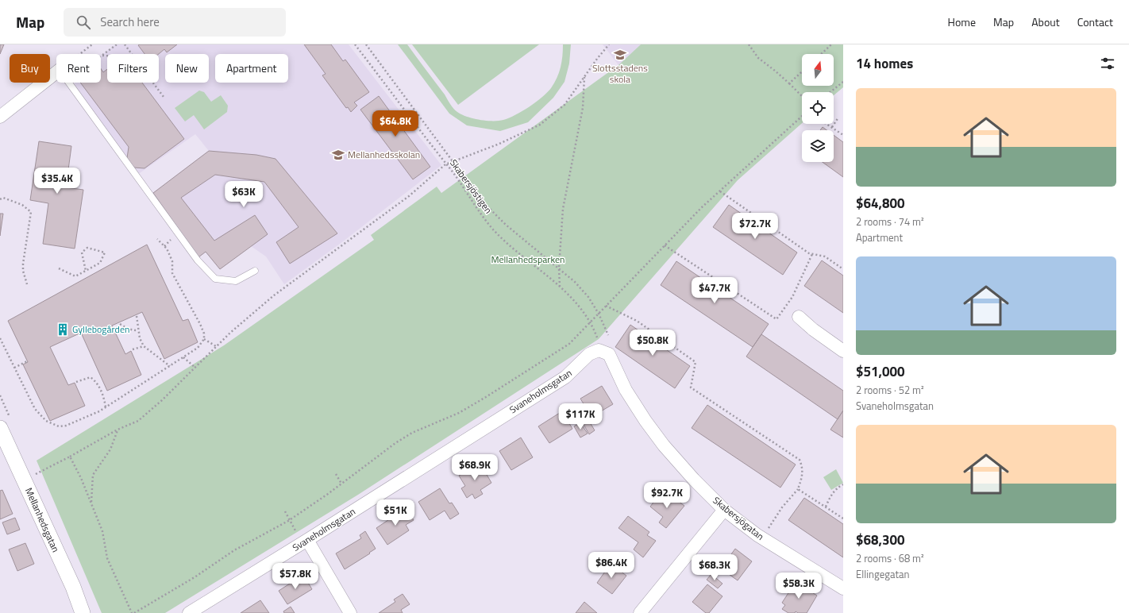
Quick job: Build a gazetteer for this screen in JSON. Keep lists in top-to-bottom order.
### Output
{
  "streets": {
    "street": ["Svaneholmsgatan", "Skabersjögatan", "Mellanhedsgatan"],
    "path": ["Skabersjöstigen"]
  },
  "crossings": [
    ["Svaneholmsgatan", "Skabersjögatan"]
  ],
  "parks": ["Mellanhedsparken"],
  "places": {
    "school or university": ["Slottsstadens skola", "Mellanhedsskolan"],
    "building": ["Gyllebogården"]
  },
  "north": "top",
  "page": {
    "header": "Map",
    "search": "Search here",
    "nav": [
      "Home",
      "Map",
      "About",
      "Contact"
    ],
    "heading": "14 homes",
    "chip": [
      "Buy",
      "Rent",
      "Filters",
      "New",
      "Apartment"
    ],
    "list": [
      {
        "name": "$64,800",
        "note": "2 rooms · 74 m² · Apartment"
      },
      {
        "name": "$51,000",
        "note": "2 rooms · 52 m² · Svaneholmsgatan"
      },
      {
        "name": "$68,300",
        "note": "2 rooms · 68 m² · Ellingegatan"
      }
    ],
    "price": [
      "$64.8K",
      "$35.4K",
      "$63K",
      "$72.7K",
      "$47.7K",
      "$50.8K",
      "$117K",
      "$68.9K",
      "$92.7K",
      "$51K",
      "$86.4K",
      "$68.3K",
      "$57.8K",
      "$58.3K"
    ]
  }
}
